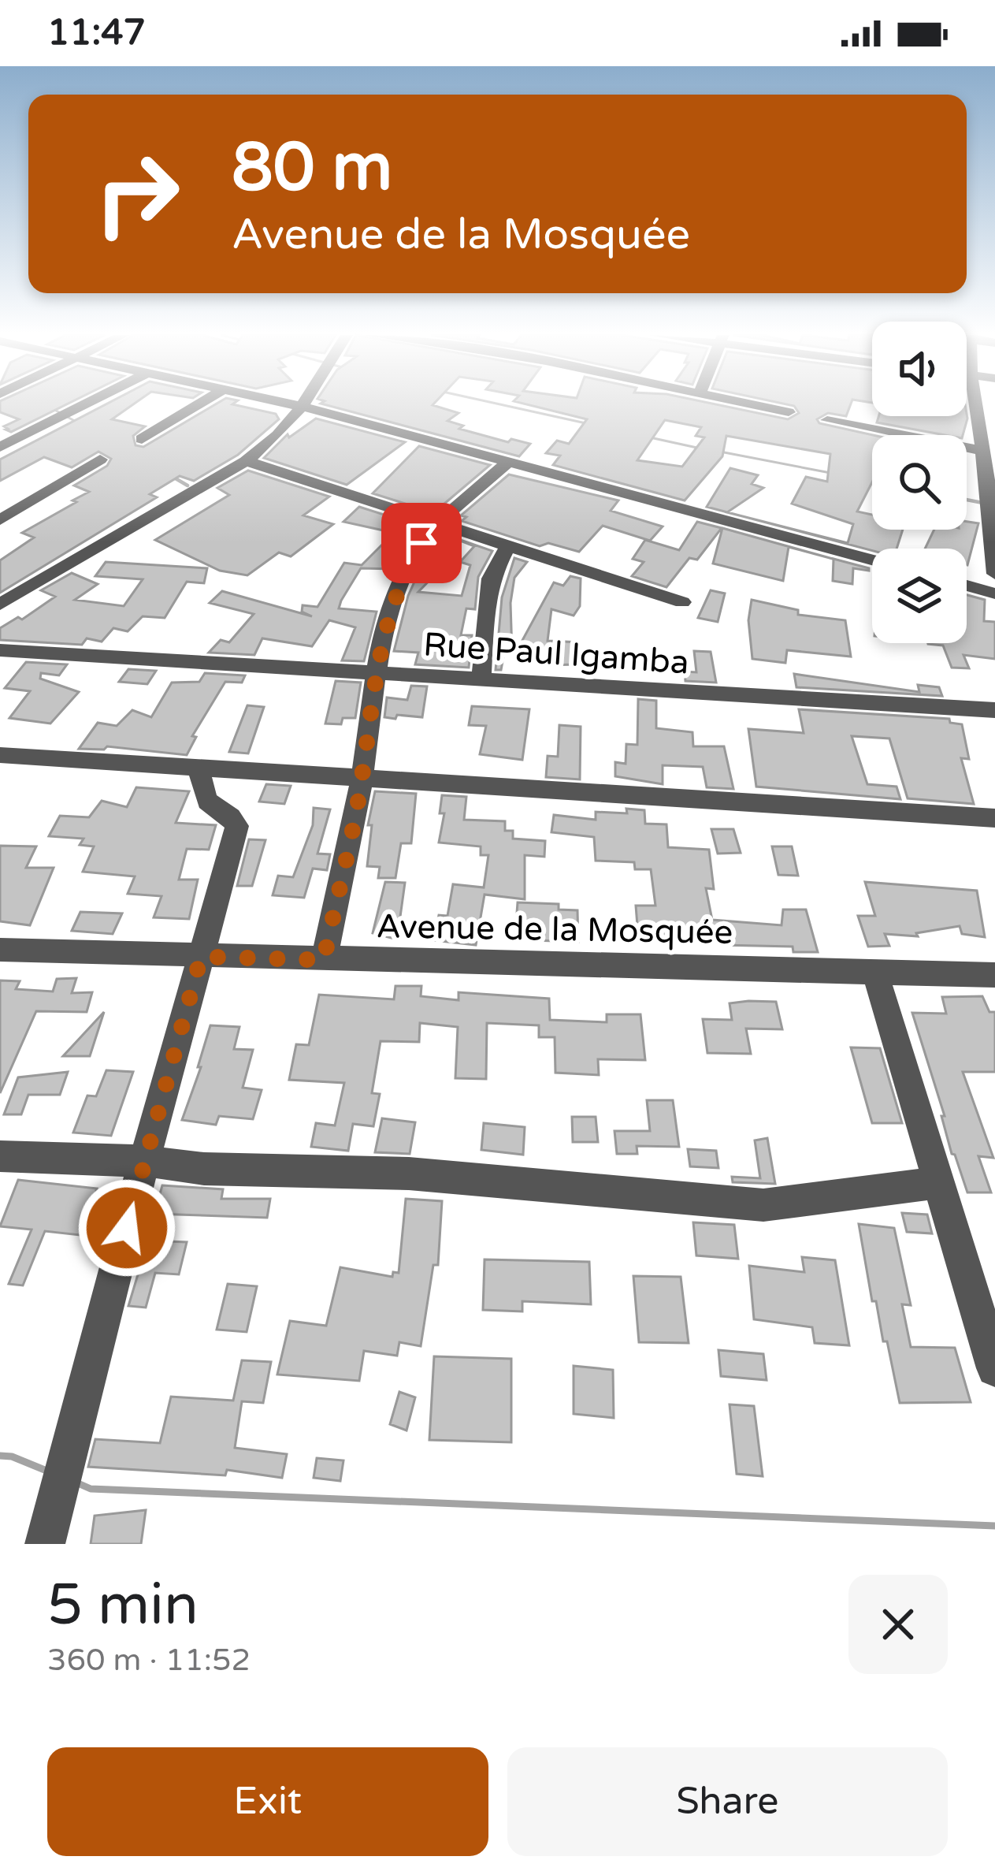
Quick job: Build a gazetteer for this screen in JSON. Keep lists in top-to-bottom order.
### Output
{
  "streets": {
    "street": ["Rue Paul Igamba", "Avenue de la Mosquée"]
  },
  "page": {
    "status": "11:47",
    "turn": ["80 m", "Avenue de la Mosquée"],
    "heading": ["5 min", "360 m · 11:52"],
    "buttons": ["Exit", "Share"]
  }
}
